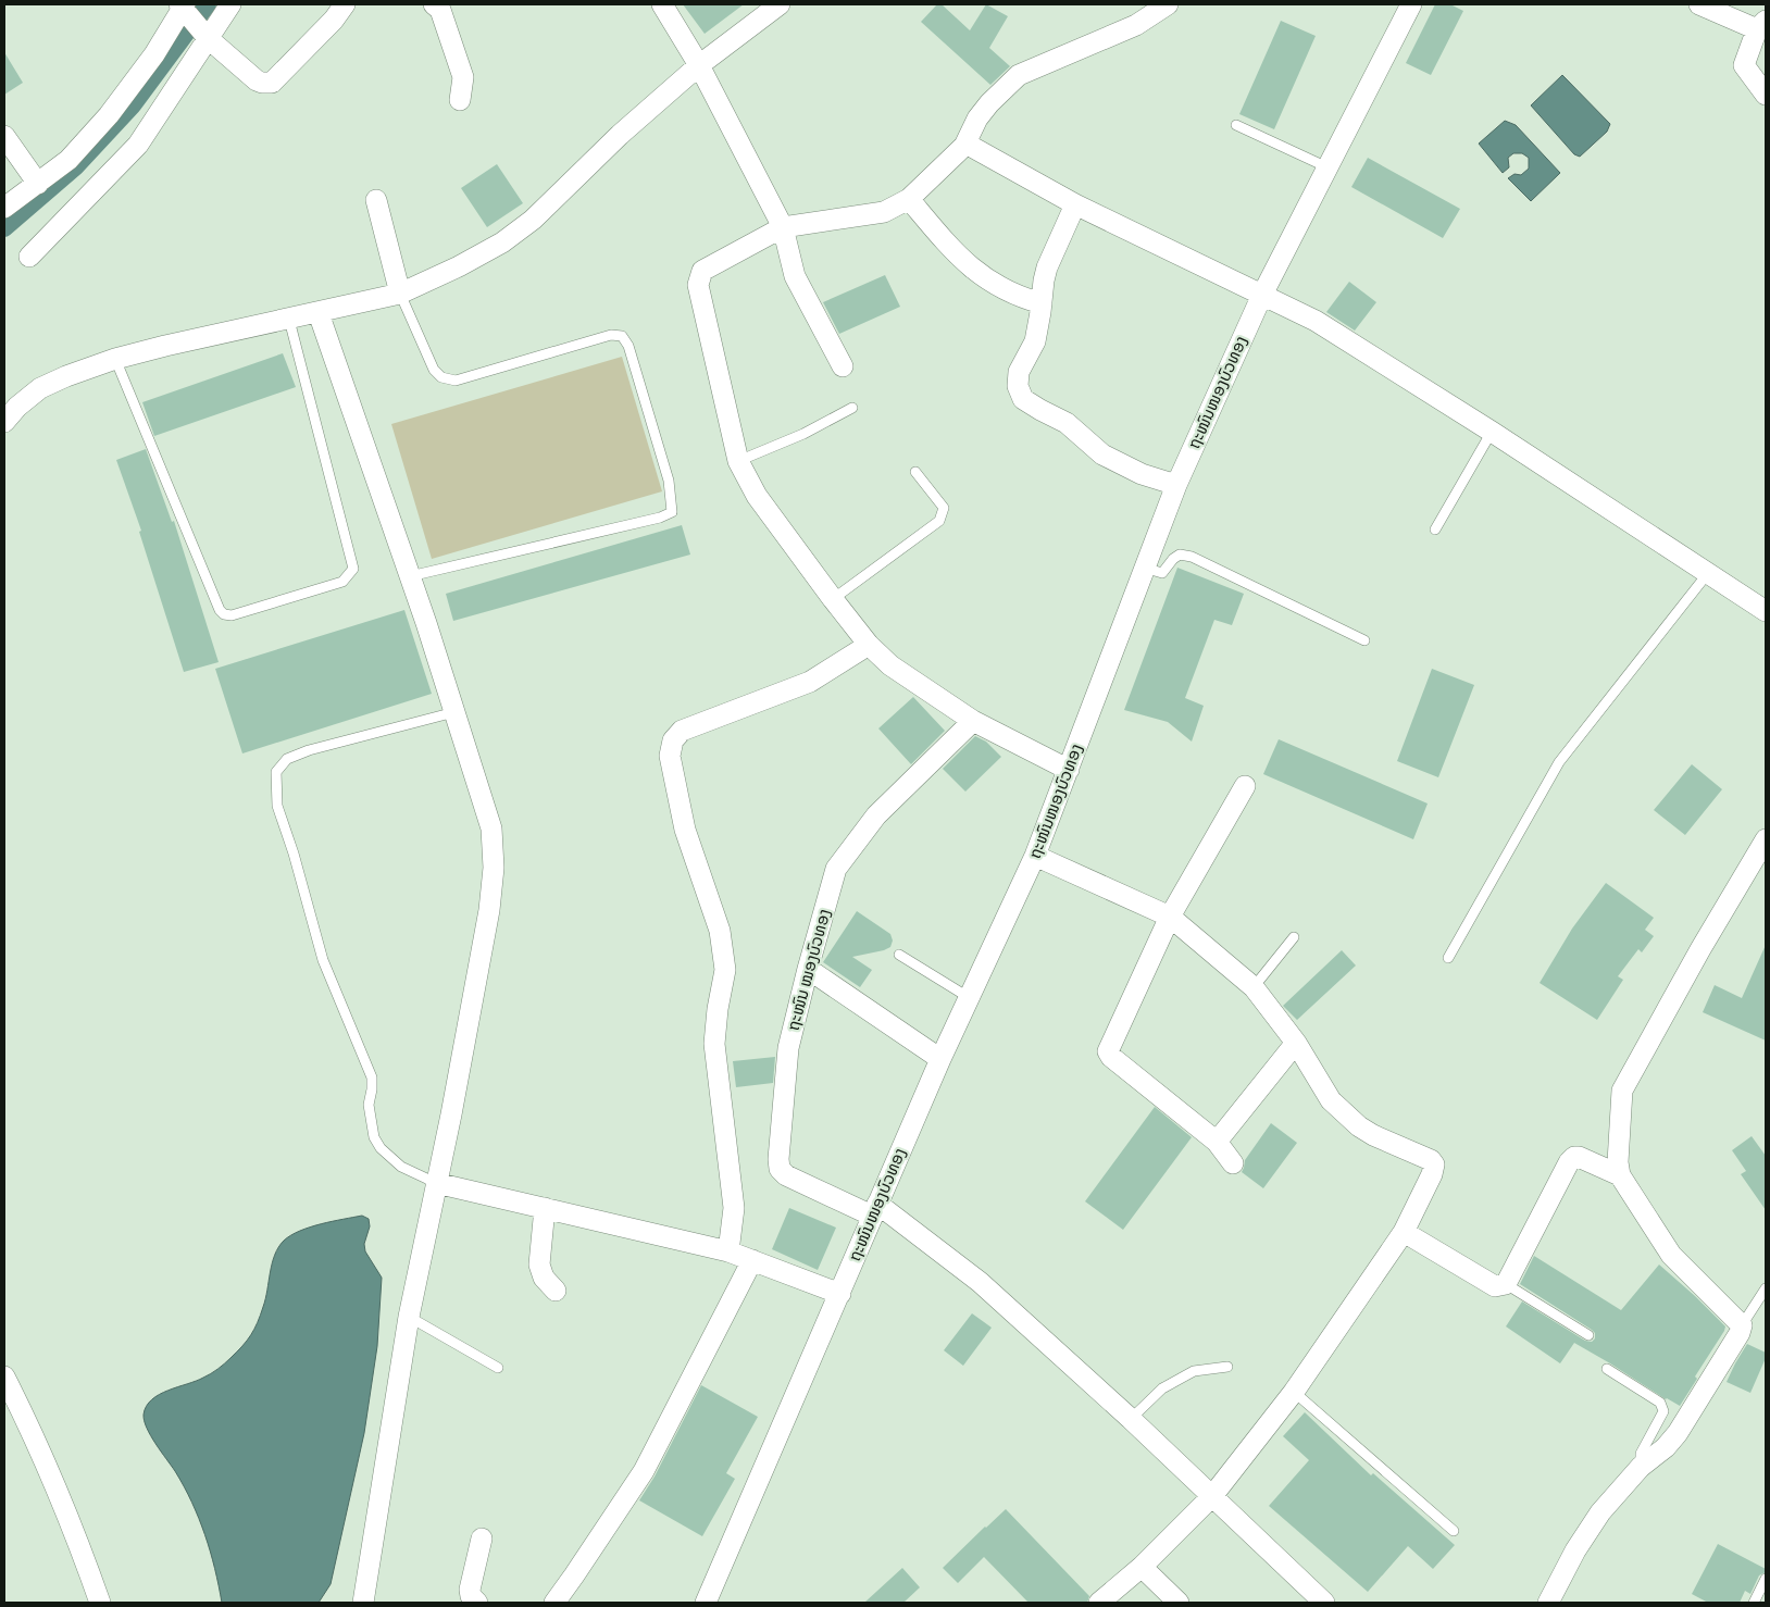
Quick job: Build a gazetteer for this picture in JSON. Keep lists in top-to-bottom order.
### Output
{
  "streets": {
    "street": ["ຖະໜົນໜອງບົວທອງ", "ຖະໜົນ ໝອງບົວທອງ"]
  },
  "crossings": [
    ["ຖະໜົນໜອງບົວທອງ", "ຖະໜົນ ໝອງບົວທອງ"]
  ]
}
